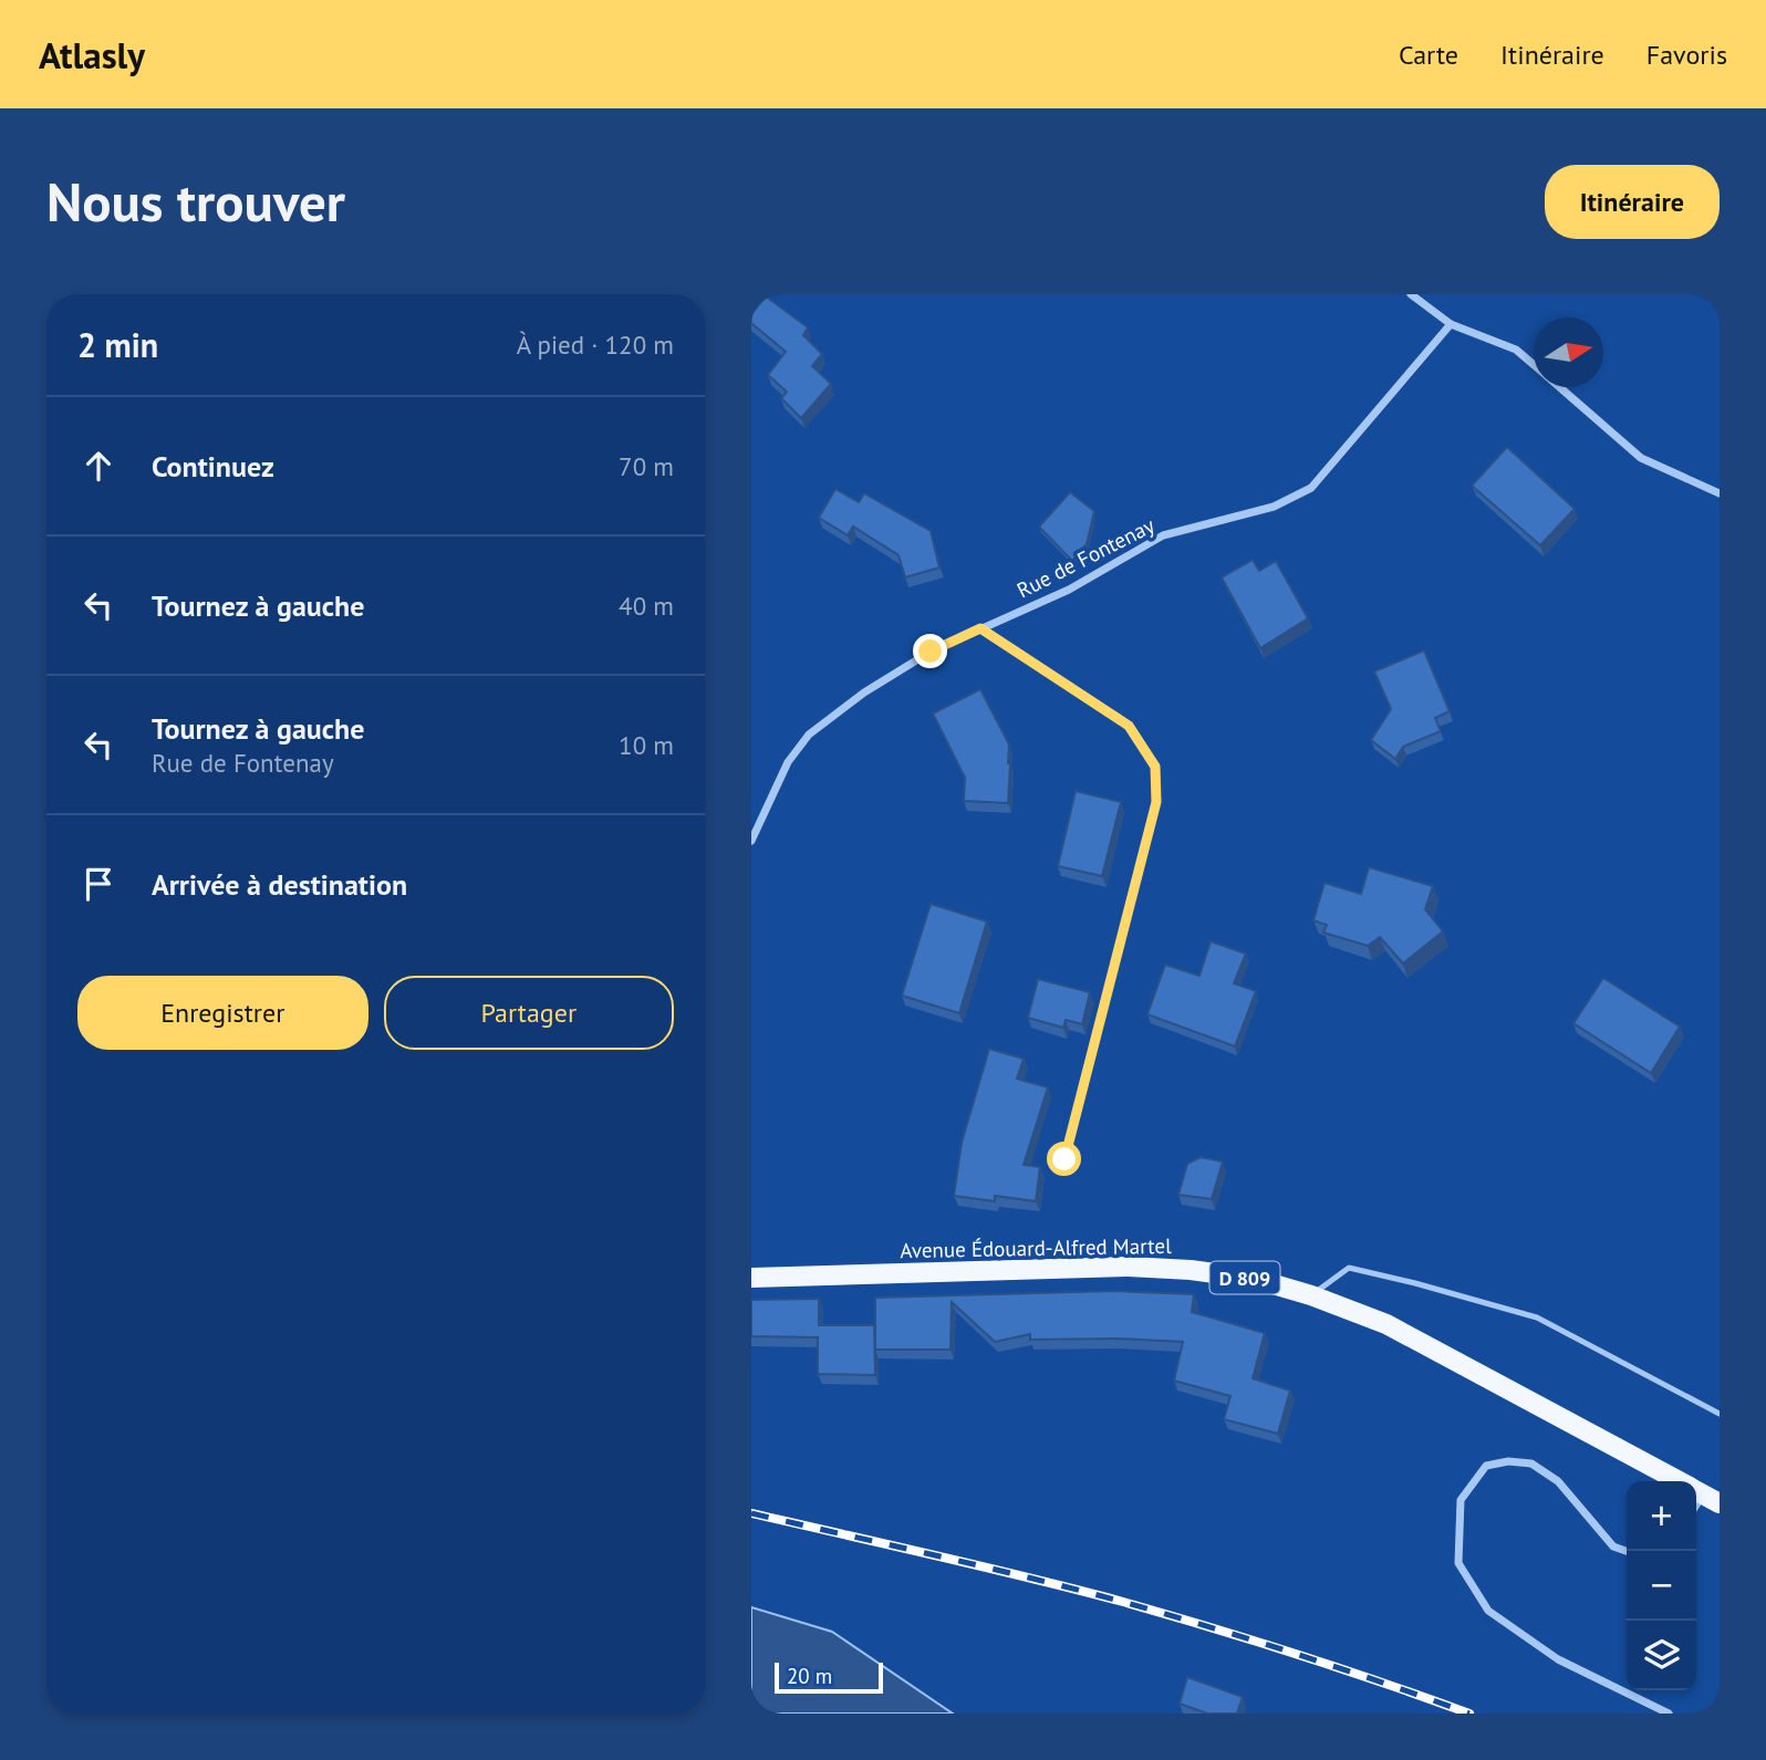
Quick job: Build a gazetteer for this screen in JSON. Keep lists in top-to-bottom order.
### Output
{
  "streets": {
    "main road": ["Avenue Édouard-Alfred Martel", "D 809"],
    "street": ["Rue de Fontenay"]
  },
  "scale_bar": "20 m",
  "north": "right",
  "page": {
    "header": "Atlasly",
    "nav": ["Carte", "Itinéraire", "Favoris"],
    "buttons": [
      "Itinéraire",
      ["Enregistrer", "Partager"]
    ],
    "title": "Nous trouver",
    "heading": ["2 min", "À pied · 120 m"],
    "list": [
      ["Continuez", "70 m"],
      ["Tournez à gauche", "40 m"],
      ["Tournez à gauche", "Rue de Fontenay", "10 m"],
      "Arrivée à destination"
    ],
    "map_buttons": ["+", "−"],
    "scale": "20 m"
  }
}
